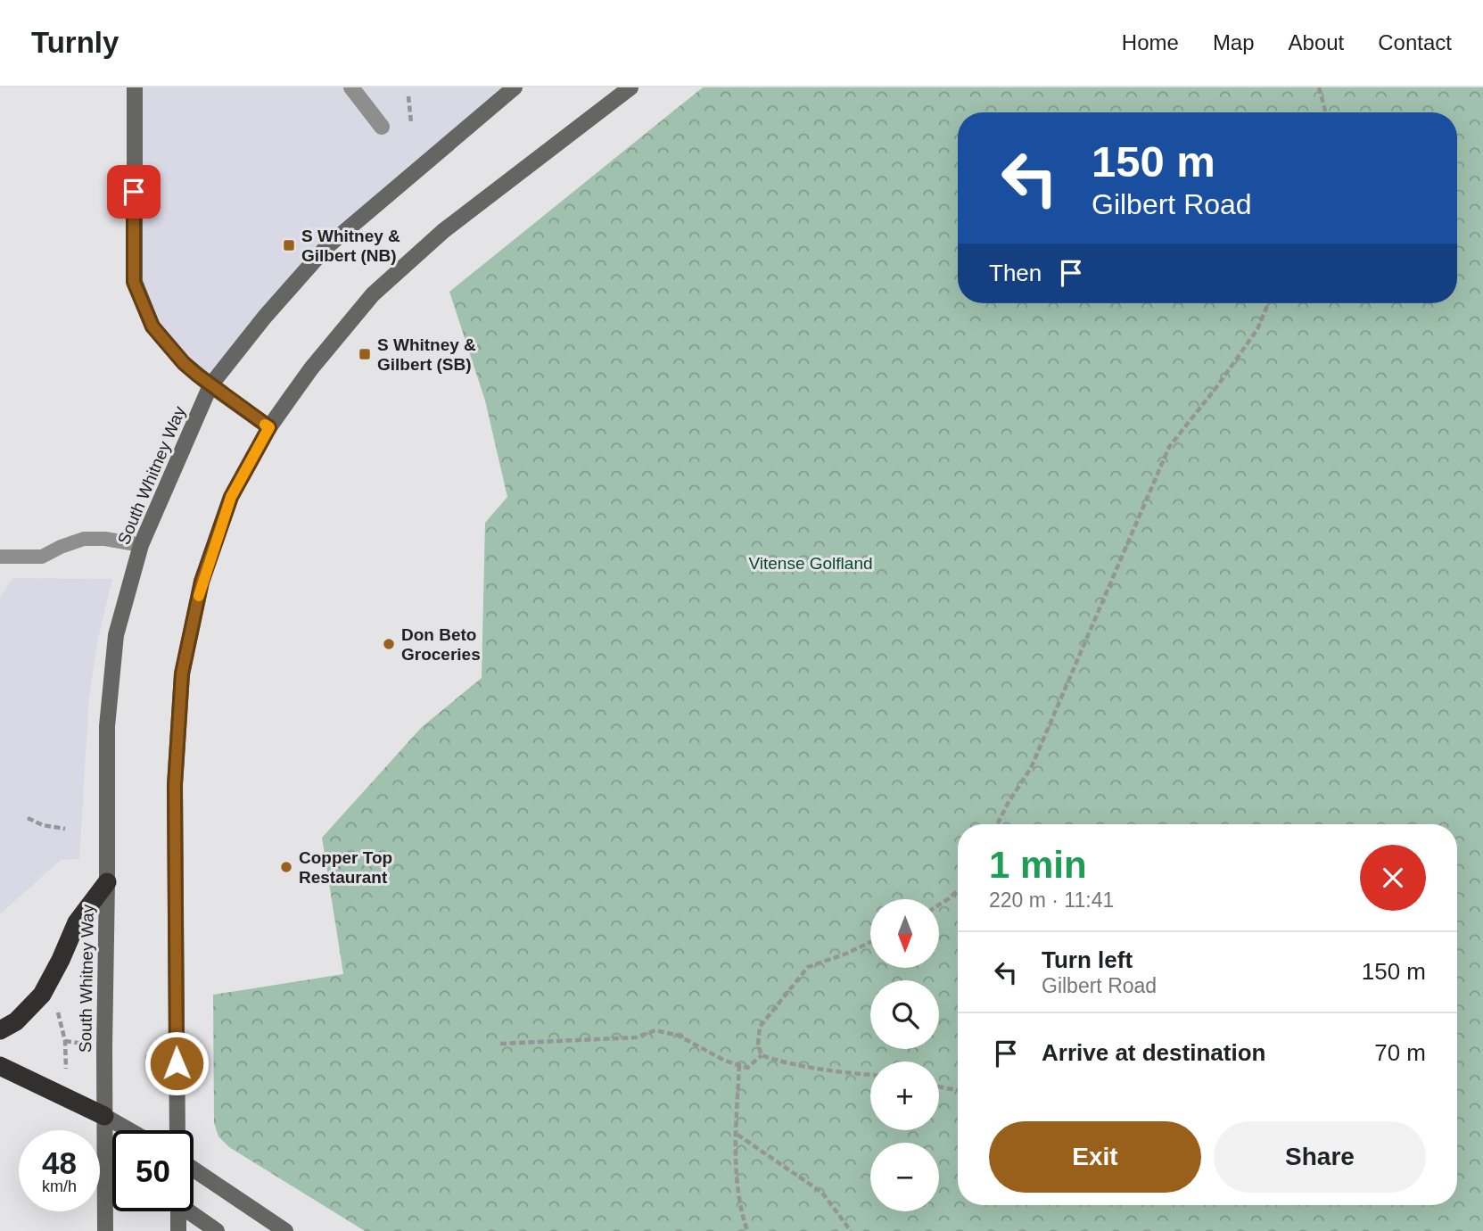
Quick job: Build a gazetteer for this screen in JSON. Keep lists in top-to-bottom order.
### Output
{
  "streets": {
    "main road": ["South Whitney Way"]
  },
  "parks": ["Vitense Golfland"],
  "places": {
    "transit": ["S Whitney & Gilbert (NB)", "S Whitney & Gilbert (SB)"],
    "other": ["Don Beto Groceries", "Copper Top Restaurant"]
  },
  "north": "bottom",
  "page": {
    "header": "Turnly",
    "nav": [
      "Home",
      "Map",
      "About",
      "Contact"
    ],
    "turn": ["150 m", "Gilbert Road"],
    "then": "Then",
    "heading": ["1 min", "220 m · 11:41"],
    "map_buttons": ["+", "−"],
    "list": [
      {
        "name": "Turn left",
        "note": "Gilbert Road",
        "value": "150 m"
      },
      {
        "name": "Arrive at destination",
        "value": "70 m"
      }
    ],
    "buttons": ["Exit", "Share"],
    "speed": "48 km/h",
    "limit": "50"
  }
}
